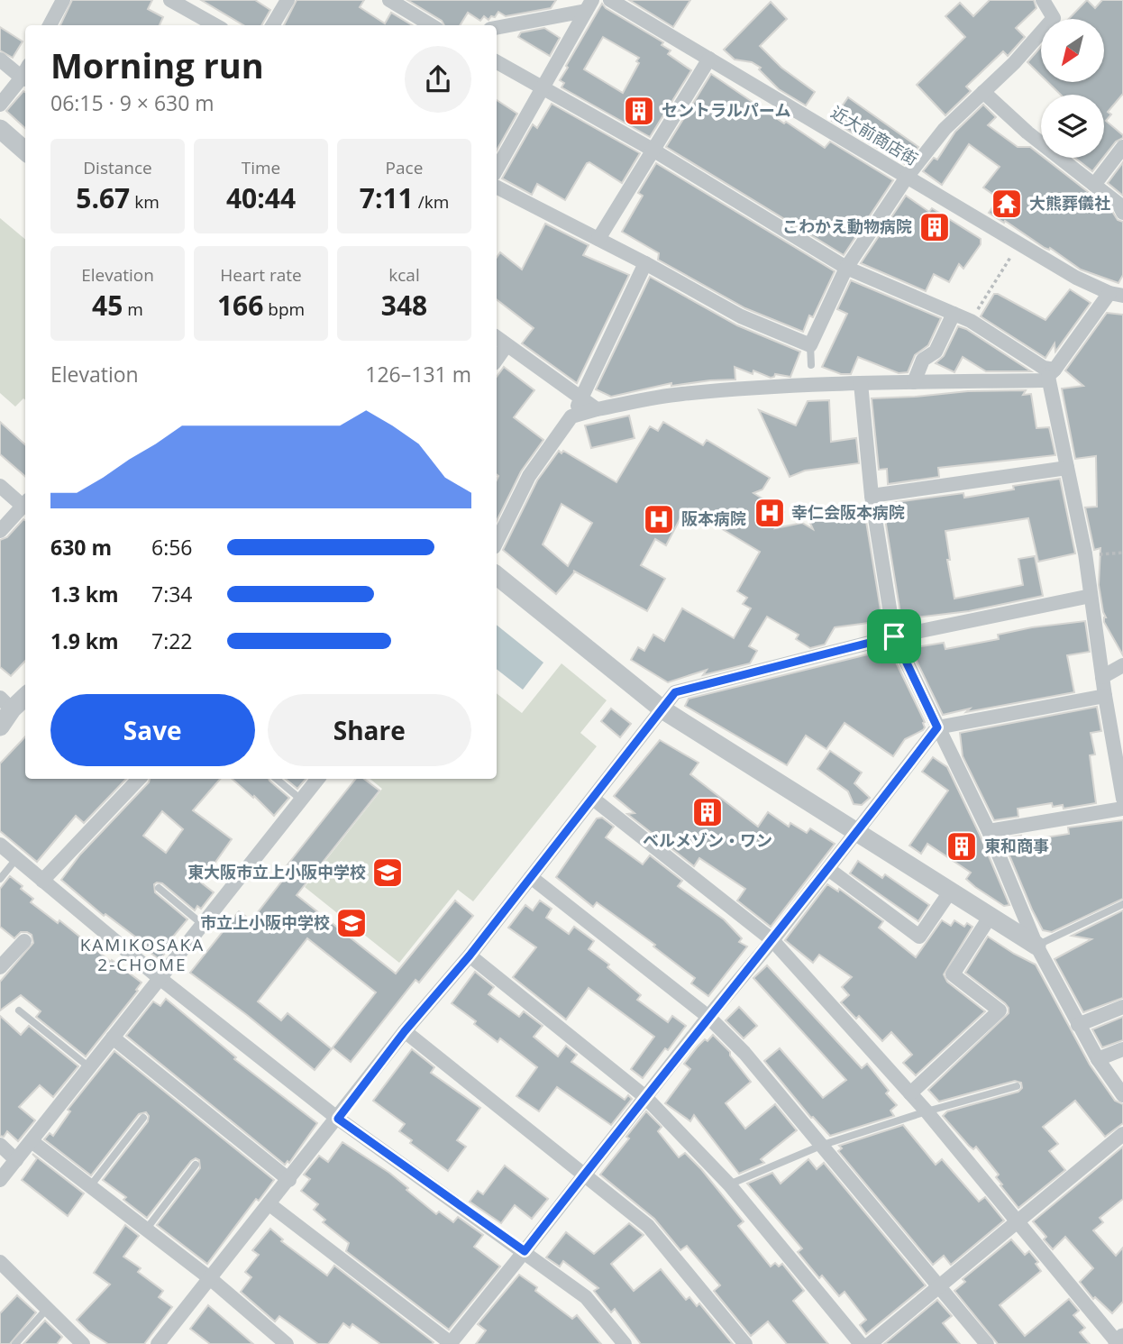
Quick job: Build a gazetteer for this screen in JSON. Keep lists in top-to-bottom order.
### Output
{
  "streets": {
    "street": ["近大前商店街"]
  },
  "districts": ["KAMIKOSAKA 2-CHOME"],
  "places": {
    "building": [
      "セントラルパーム",
      "こわかえ動物病院",
      "ベルメゾン・ワン",
      "東和商事"
    ],
    "temple": ["大熊葬儀社"],
    "hospital": ["幸仁会阪本病院", "阪本病院"],
    "school or university": ["東大阪市立上小阪中学校", "市立上小阪中学校"]
  },
  "north": "bottom left",
  "page": {
    "heading": ["Morning run", "06:15 · 9 × 630 m"],
    "stats": [
      ["Distance", "5.67 km"],
      ["Time", "40:44"],
      ["Pace", "7:11 /km"],
      ["Elevation", "45 m"],
      ["Heart rate", "166 bpm"],
      ["kcal", "348"]
    ],
    "chart": ["Elevation", "126–131 m"],
    "list": [
      {
        "name": "630 m",
        "note": "6:56"
      },
      {
        "name": "1.3 km",
        "note": "7:34"
      },
      {
        "name": "1.9 km",
        "note": "7:22"
      }
    ],
    "buttons": ["Save", "Share"]
  }
}
